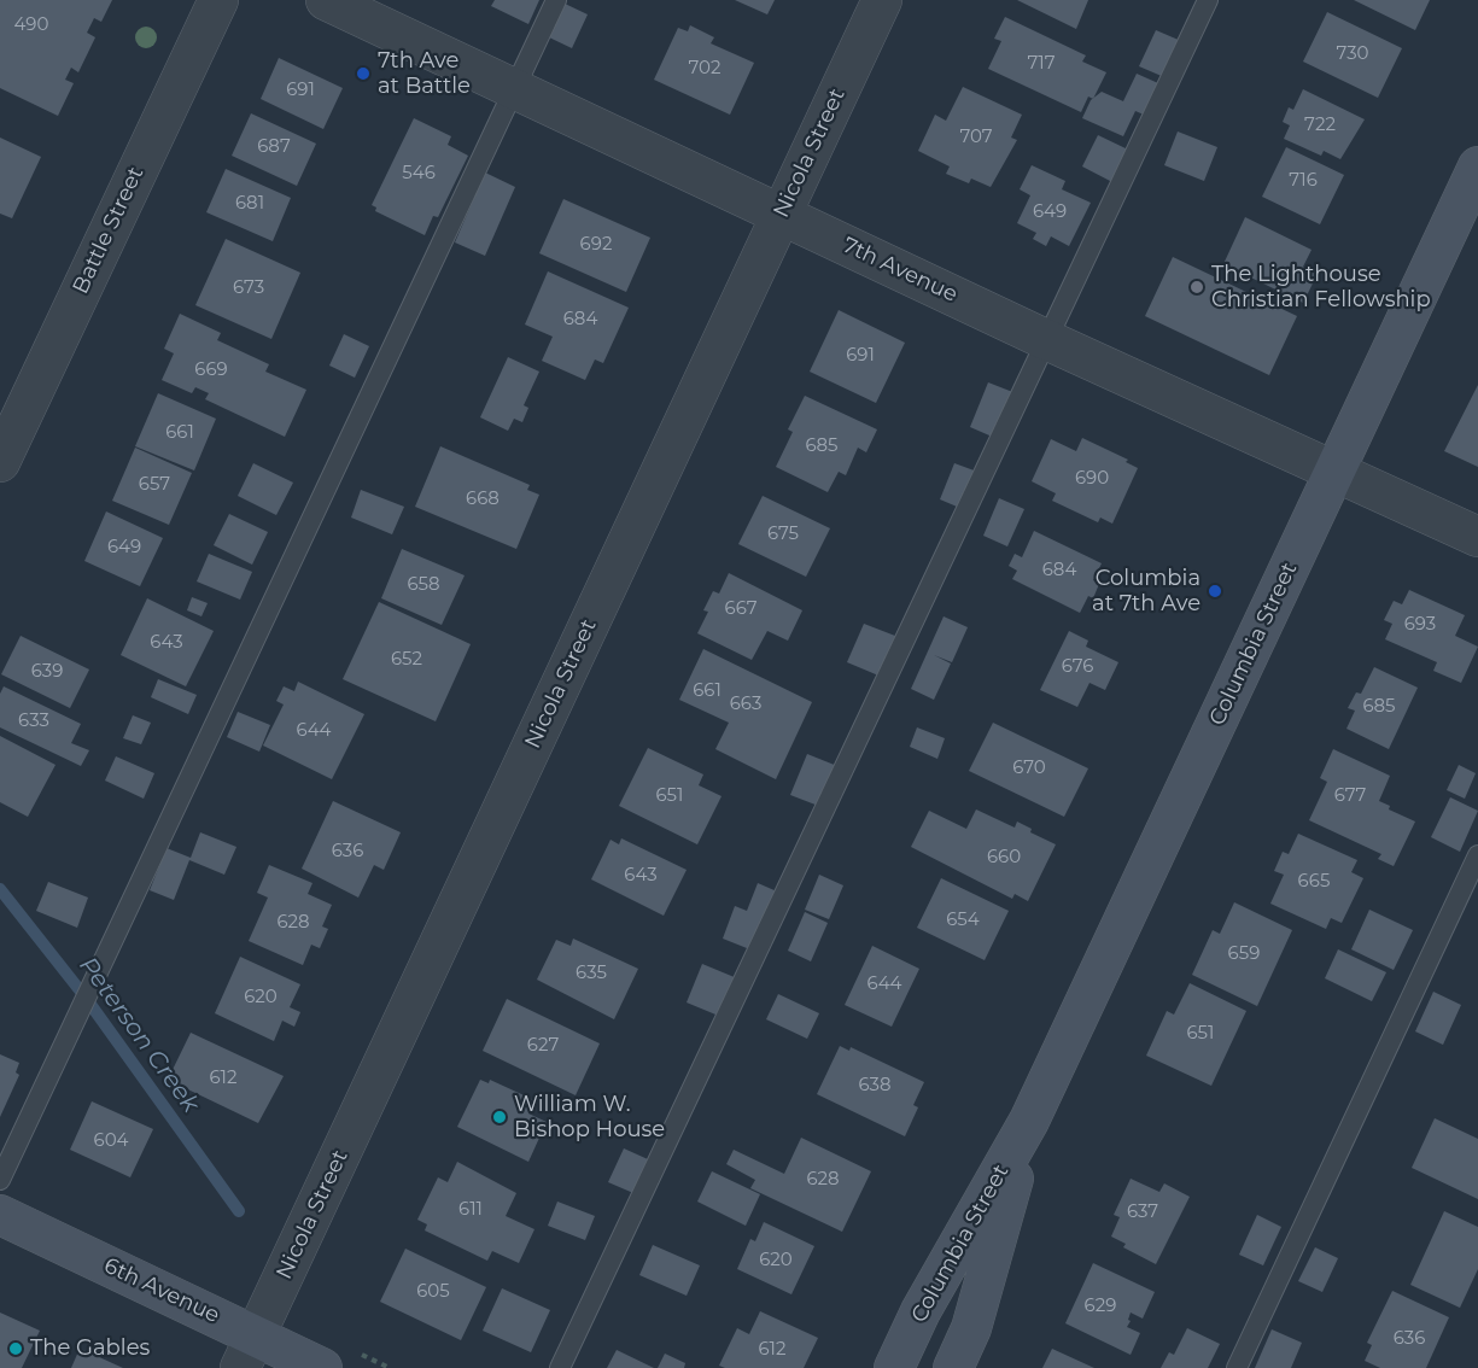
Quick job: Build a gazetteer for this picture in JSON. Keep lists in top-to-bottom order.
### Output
{
  "streets": {
    "main road": ["Columbia Street", "6th Avenue"],
    "street": ["Nicola Street", "Battle Street", "7th Avenue"]
  },
  "crossings": [
    ["Nicola Street", "7th Avenue"],
    ["Nicola Street", "6th Avenue"],
    ["7th Avenue", "Columbia Street"]
  ],
  "water": ["Peterson Creek"],
  "places": [
    "7th Ave at Battle",
    "The Lighthouse Christian Fellowship",
    "Columbia at 7th Ave",
    "William W. Bishop House",
    "The Gables"
  ],
  "house_numbers": [
    "490",
    "730",
    "717",
    "702",
    "691",
    "722",
    "707",
    "687",
    "546",
    "716",
    "681",
    "649",
    "692",
    "673",
    "684",
    "691",
    "669",
    "661",
    "685",
    "690",
    "657",
    "668",
    "675",
    "649",
    "684",
    "658",
    "667",
    "693",
    "643",
    "652",
    "676",
    "639",
    "661",
    "663",
    "685",
    "633",
    "644",
    "670",
    "651",
    "677",
    "636",
    "660",
    "643",
    "665",
    "654",
    "628",
    "659",
    "635",
    "644",
    "620",
    "651",
    "627",
    "612",
    "638",
    "604",
    "628",
    "611",
    "637",
    "620",
    "605",
    "629",
    "636",
    "612"
  ]
}
